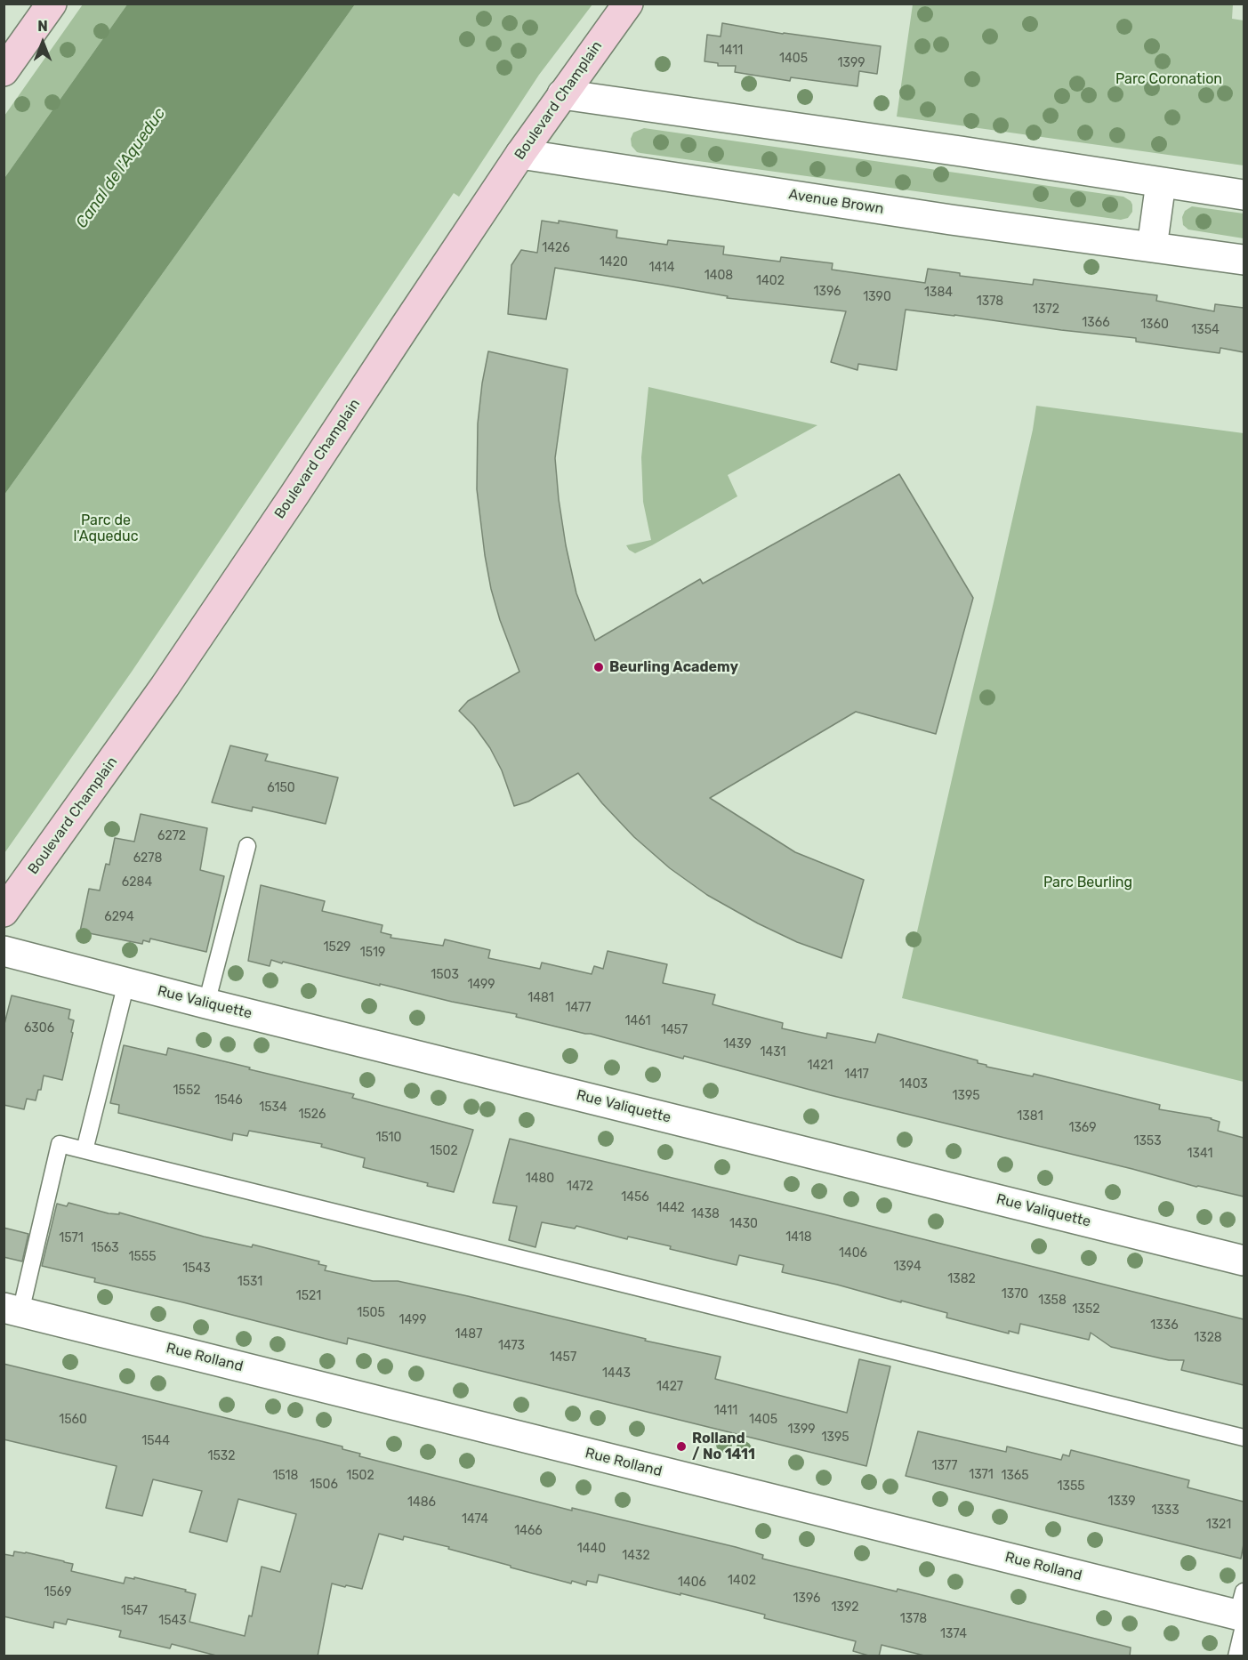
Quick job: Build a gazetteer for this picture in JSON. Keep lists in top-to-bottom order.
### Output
{
  "streets": {
    "main road": ["Boulevard Champlain"],
    "street": ["Avenue Brown", "Rue Valiquette", "Rue Rolland"]
  },
  "crossings": [
    ["Boulevard Champlain", "Avenue Brown"]
  ],
  "water": ["Canal de l'Aqueduc"],
  "parks": ["Parc Coronation", "Parc de l'Aqueduc", "Parc Beurling"],
  "places": ["Beurling Academy", "Rolland / No 1411"],
  "house_numbers": [
    "1411",
    "1405",
    "1399",
    "1426",
    "1420",
    "1414",
    "1408",
    "1402",
    "1396",
    "1384",
    "1390",
    "1378",
    "1372",
    "1366",
    "1360",
    "1354",
    "6150",
    "6272",
    "6278",
    "6284",
    "6294",
    "1529",
    "1519",
    "1503",
    "1499",
    "1481",
    "1477",
    "1461",
    "6306",
    "1457",
    "1439",
    "1431",
    "1421",
    "1417",
    "1403",
    "1552",
    "1395",
    "1546",
    "1534",
    "1526",
    "1381",
    "1369",
    "1510",
    "1353",
    "1502",
    "1341",
    "1480",
    "1472",
    "1456",
    "1442",
    "1438",
    "1430",
    "1418",
    "1571",
    "1563",
    "1406",
    "1555",
    "1394",
    "1543",
    "1382",
    "1531",
    "1370",
    "1521",
    "1358",
    "1352",
    "1505",
    "1499",
    "1336",
    "1487",
    "1328",
    "1473",
    "1457",
    "1443",
    "1427",
    "1411",
    "1560",
    "1405",
    "1399",
    "1395",
    "1544",
    "1532",
    "1377",
    "1371",
    "1518",
    "1502",
    "1365",
    "1506",
    "1355",
    "1339",
    "1486",
    "1333",
    "1474",
    "1321",
    "1466",
    "1440",
    "1432",
    "1402",
    "1406",
    "1569",
    "1396",
    "1392",
    "1547",
    "1378",
    "1543",
    "1374"
  ],
  "north": "top"
}
